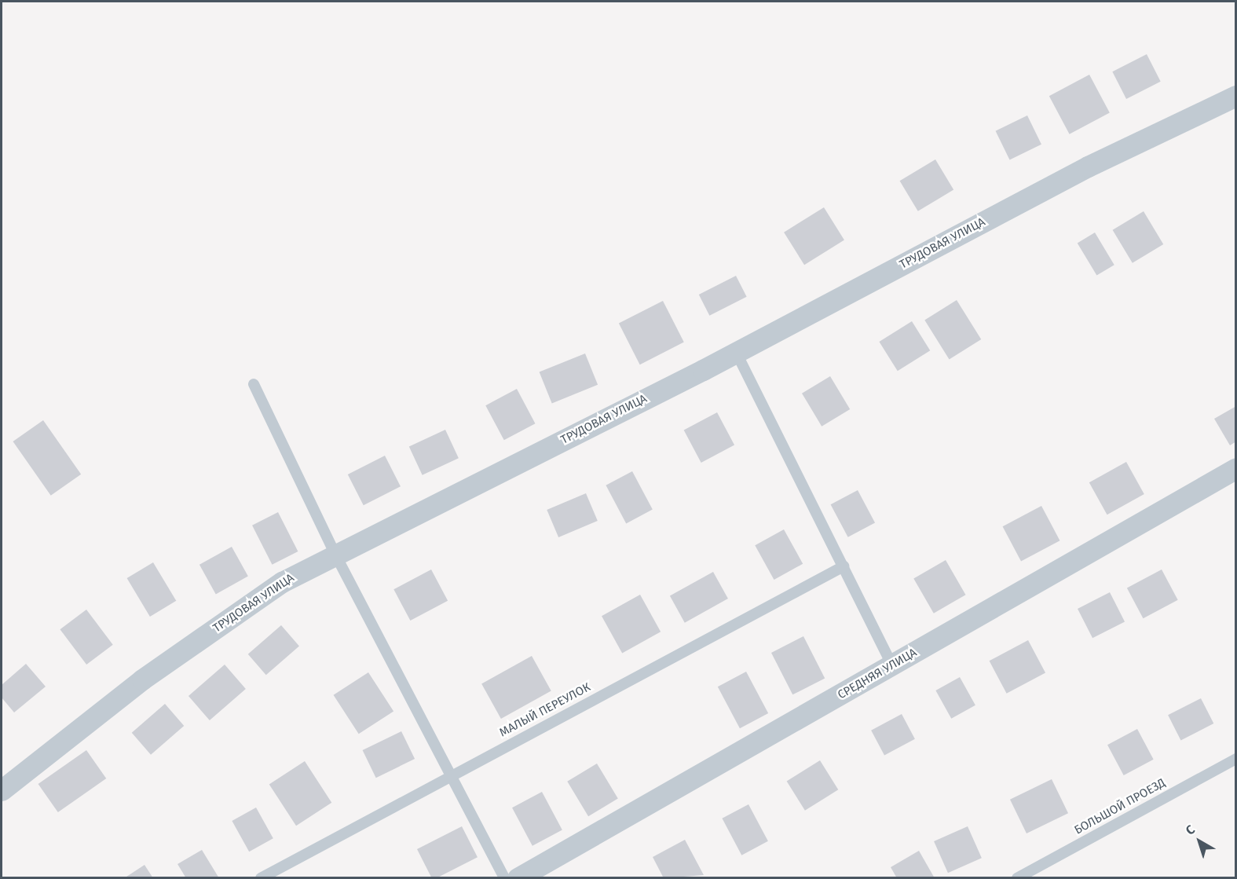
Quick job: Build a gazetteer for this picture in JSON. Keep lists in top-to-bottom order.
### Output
{
  "streets": {
    "street": ["ТРУДОВАЯ УЛИЦА", "СРЕДНЯЯ УЛИЦА"],
    "lane": ["МАЛЫЙ ПЕРЕУЛОК", "БОЛЬШОЙ ПРОЕЗД"]
  },
  "north": "top left"
}
